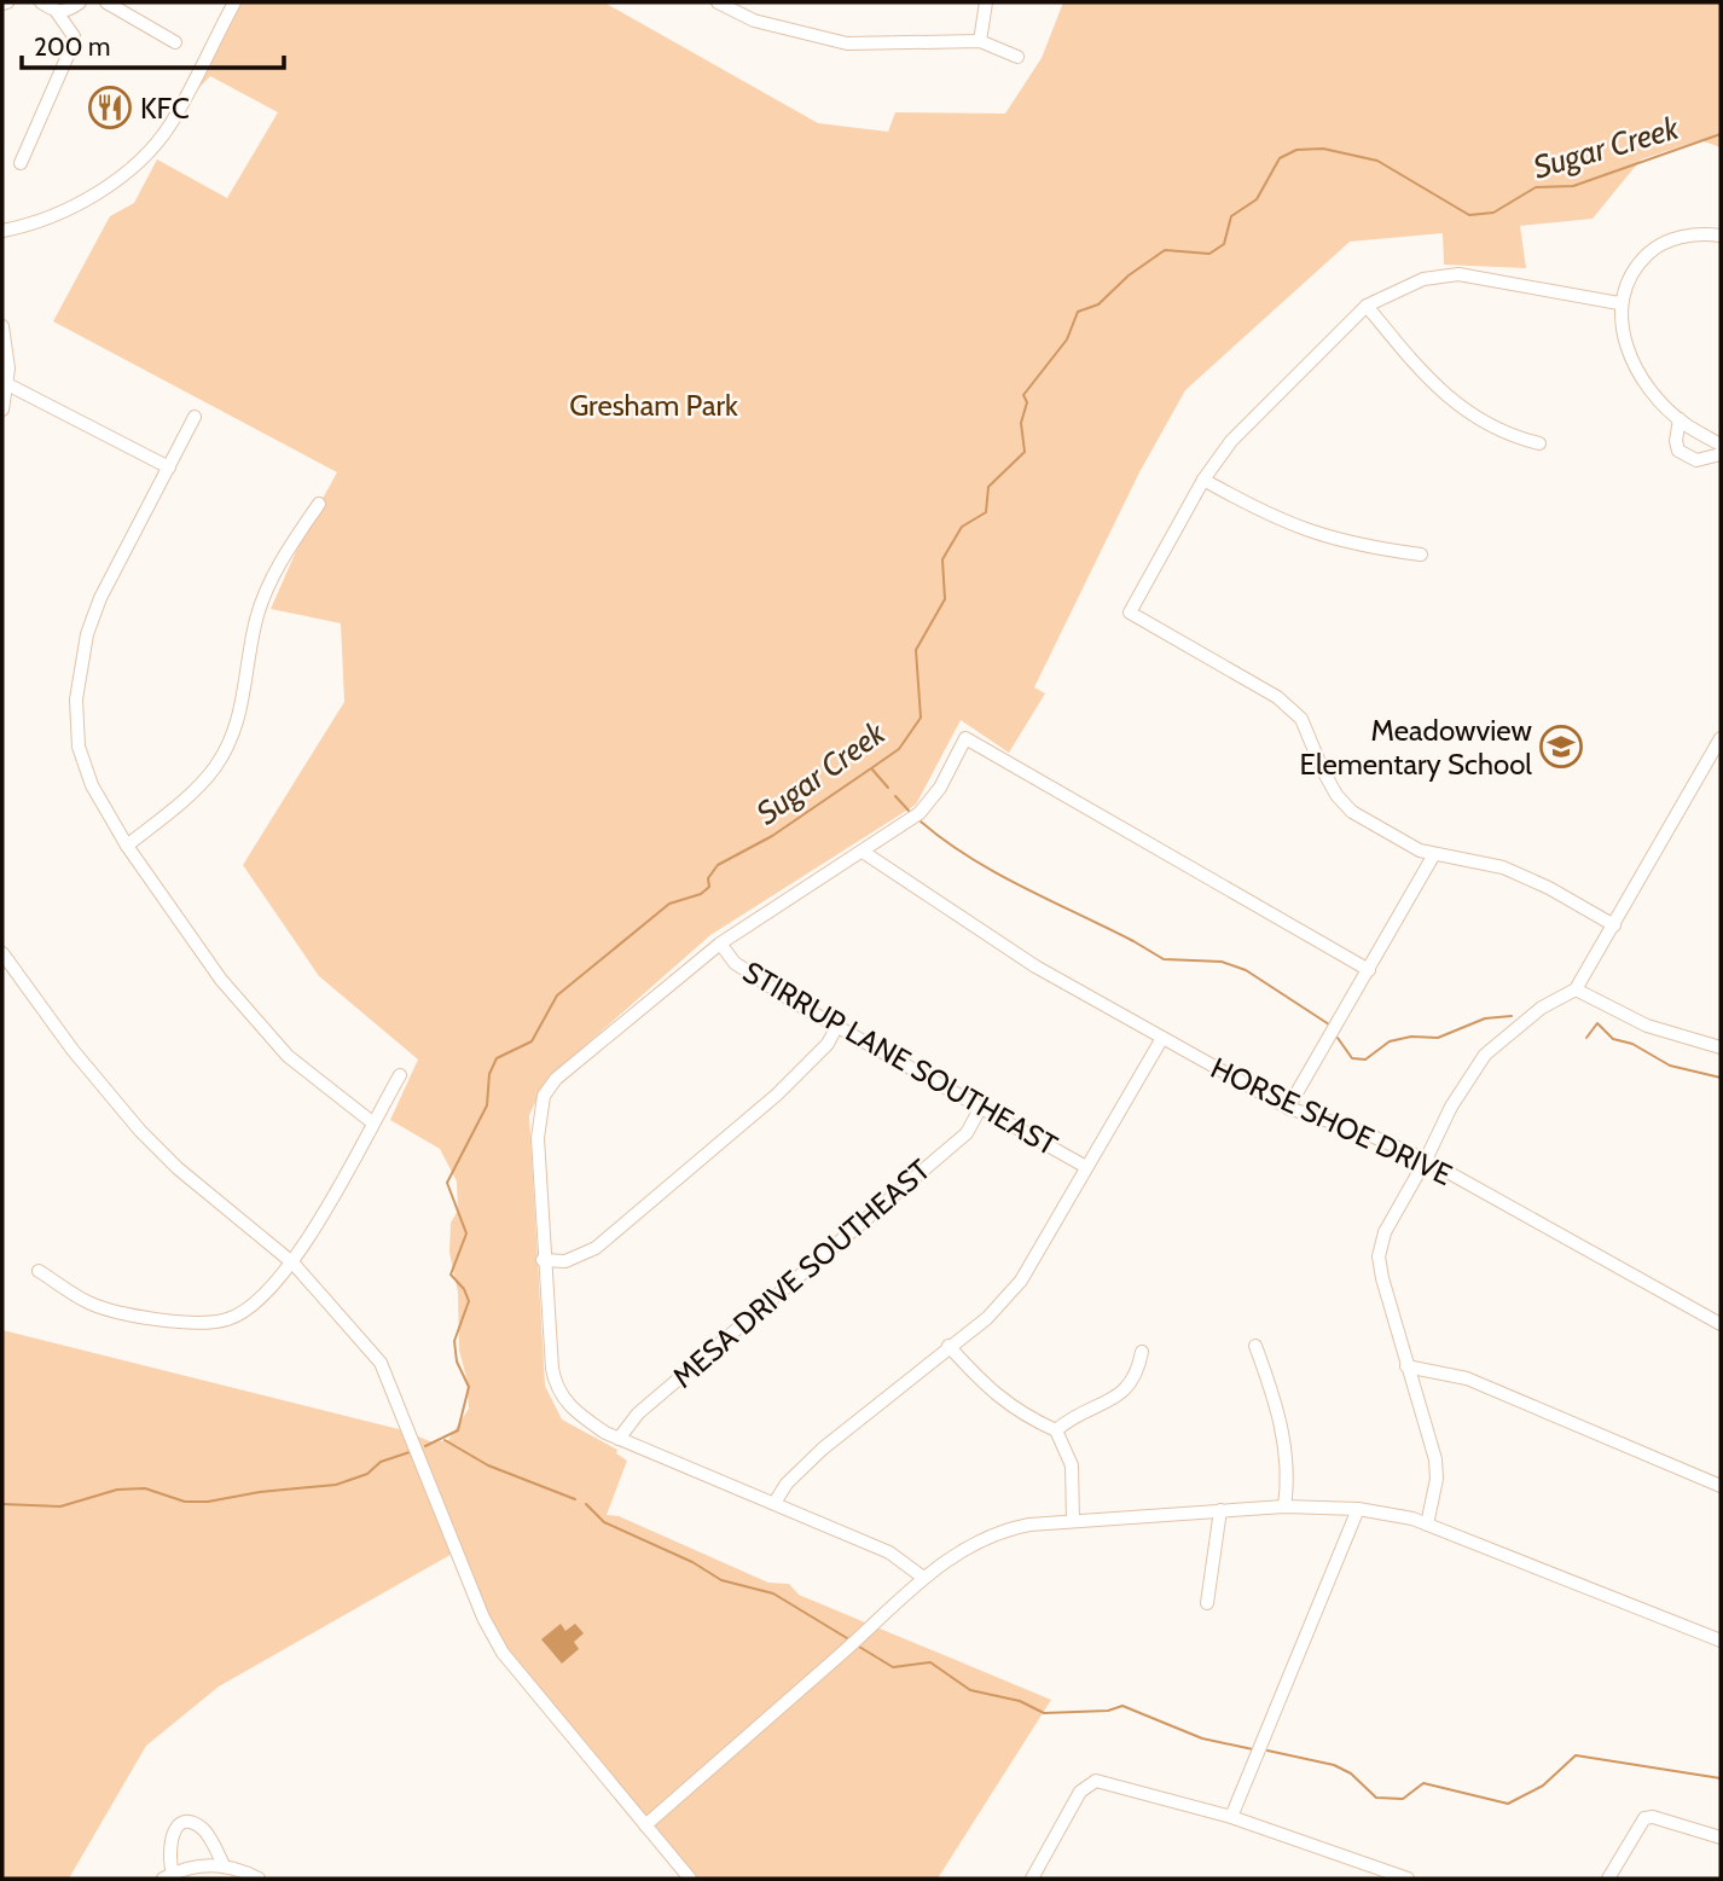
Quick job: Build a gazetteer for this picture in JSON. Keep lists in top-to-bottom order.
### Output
{
  "streets": {
    "street": ["STIRRUP LANE SOUTHEAST", "HORSE SHOE DRIVE", "MESA DRIVE SOUTHEAST"]
  },
  "crossings": [
    ["STIRRUP LANE SOUTHEAST", "MESA DRIVE SOUTHEAST"]
  ],
  "water": ["Sugar Creek"],
  "parks": ["Gresham Park"],
  "places": {
    "restaurant": ["KFC"],
    "school or university": ["Meadowview Elementary School"]
  },
  "scale_bar": "200 m"
}
